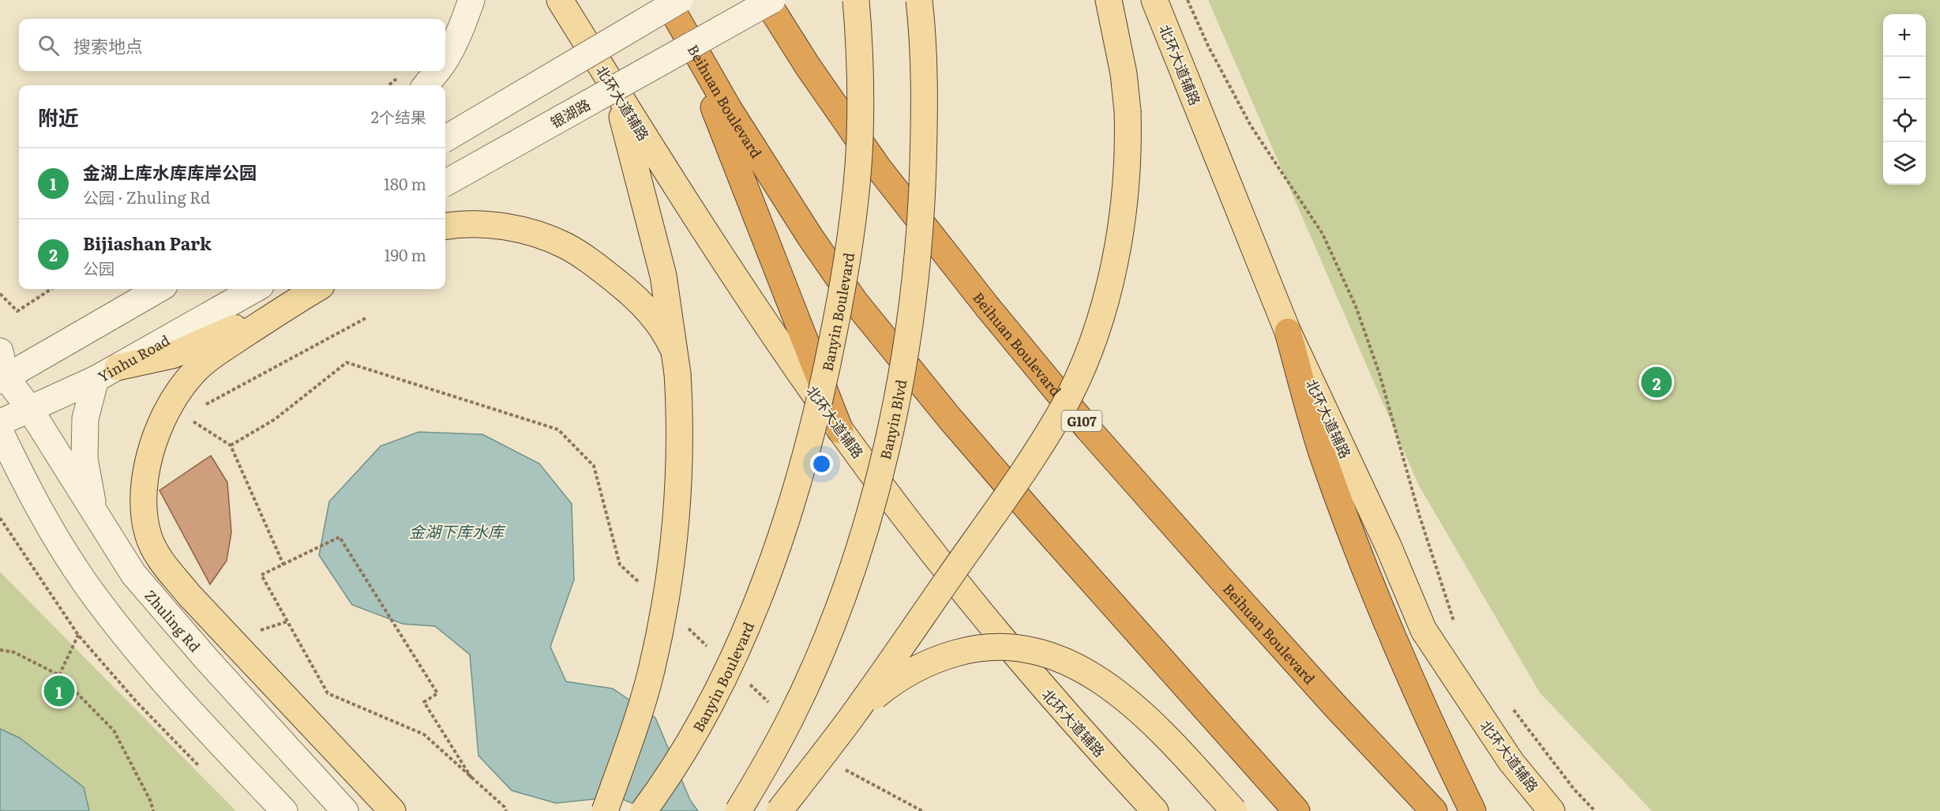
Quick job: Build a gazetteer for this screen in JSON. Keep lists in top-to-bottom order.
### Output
{
  "streets": {
    "highway": ["Beihuan Boulevard", "G107"],
    "main road": ["北环大道辅路", "Banyin Boulevard", "Banyin Blvd"],
    "street": ["银湖路", "Yinhu Road", "Zhuling Rd"]
  },
  "crossings": [
    ["Yinhu Road", "Zhuling Rd"]
  ],
  "water": ["金湖下库水库"],
  "page": {
    "map_buttons": ["+", "−"],
    "search": "搜索地点",
    "heading": ["附近", "2个结果"],
    "list": [
      {
        "mark": "1",
        "name": "金湖上库水库库岸公园",
        "note": "公园 · Zhuling Rd",
        "value": "180 m"
      },
      {
        "mark": "2",
        "name": "Bijiashan Park",
        "note": "公园",
        "value": "190 m"
      }
    ],
    "pins": ["2", "1"]
  }
}
